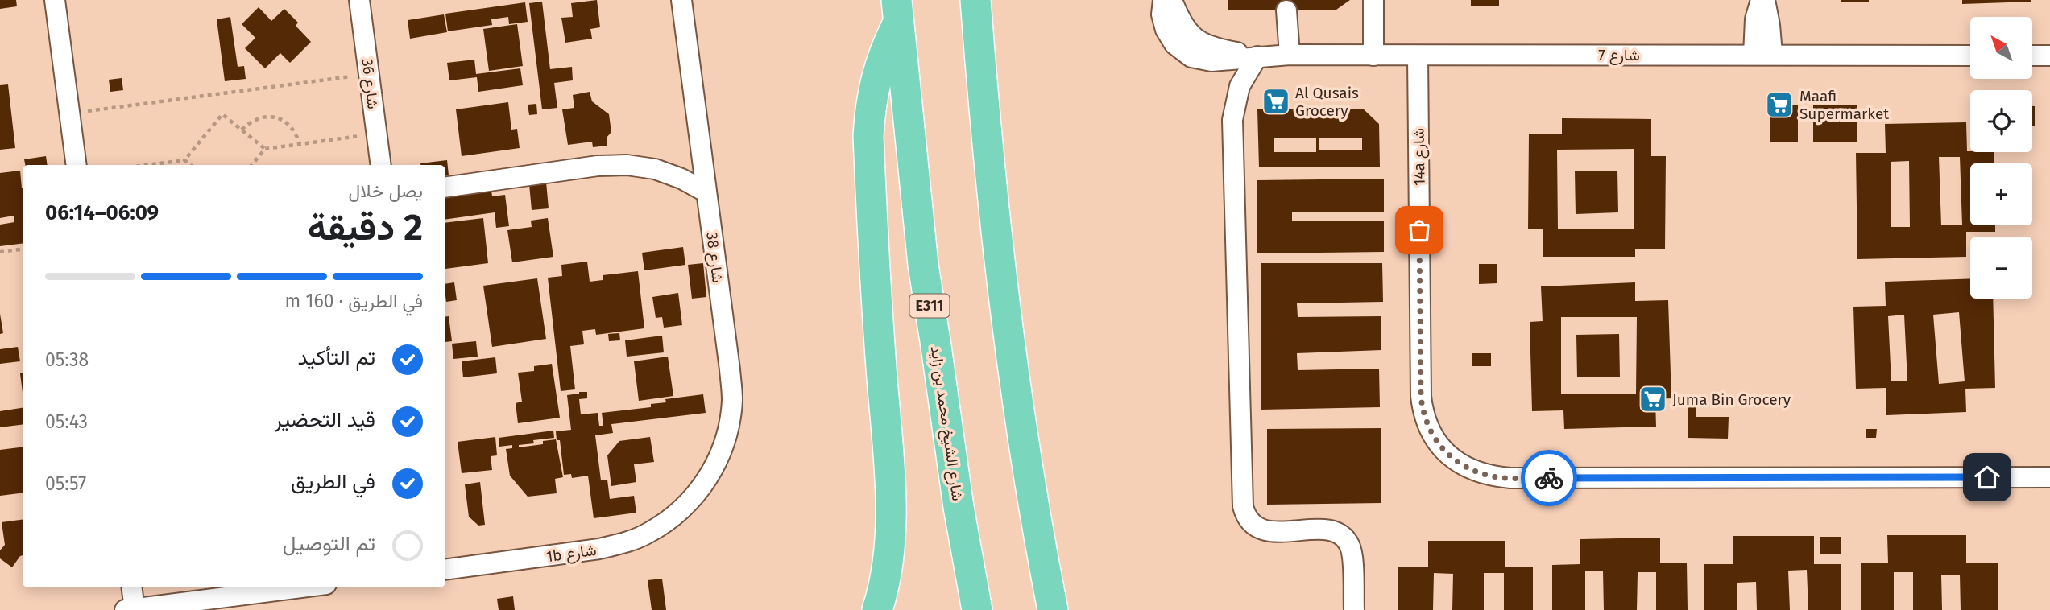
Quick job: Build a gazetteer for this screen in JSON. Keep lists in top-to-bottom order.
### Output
{
  "streets": {
    "highway": ["E311", "شارع الشيخ محمد بن زايد"],
    "street": [
      "شارع 7",
      "شارع 36",
      "14a شارع",
      "شارع 38",
      "1b شارع"
    ]
  },
  "crossings": [
    ["شارع 7", "14a شارع"],
    ["شارع 38", "1b شارع"]
  ],
  "places": {
    "supermarket": ["Al Qusais Grocery", "Maafi Supermarket", "Juma Bin Grocery"]
  },
  "north": "top left",
  "page": {
    "map_buttons": ["+", "−"],
    "heading": ["2 دقيقة", "يصل خلال", "06:09–06:14"],
    "bar": "في الطريق · 160 m",
    "list": [
      ["تم التأكيد", "05:38"],
      ["قيد التحضير", "05:43"],
      ["في الطريق", "05:57"],
      "تم التوصيل"
    ]
  }
}
